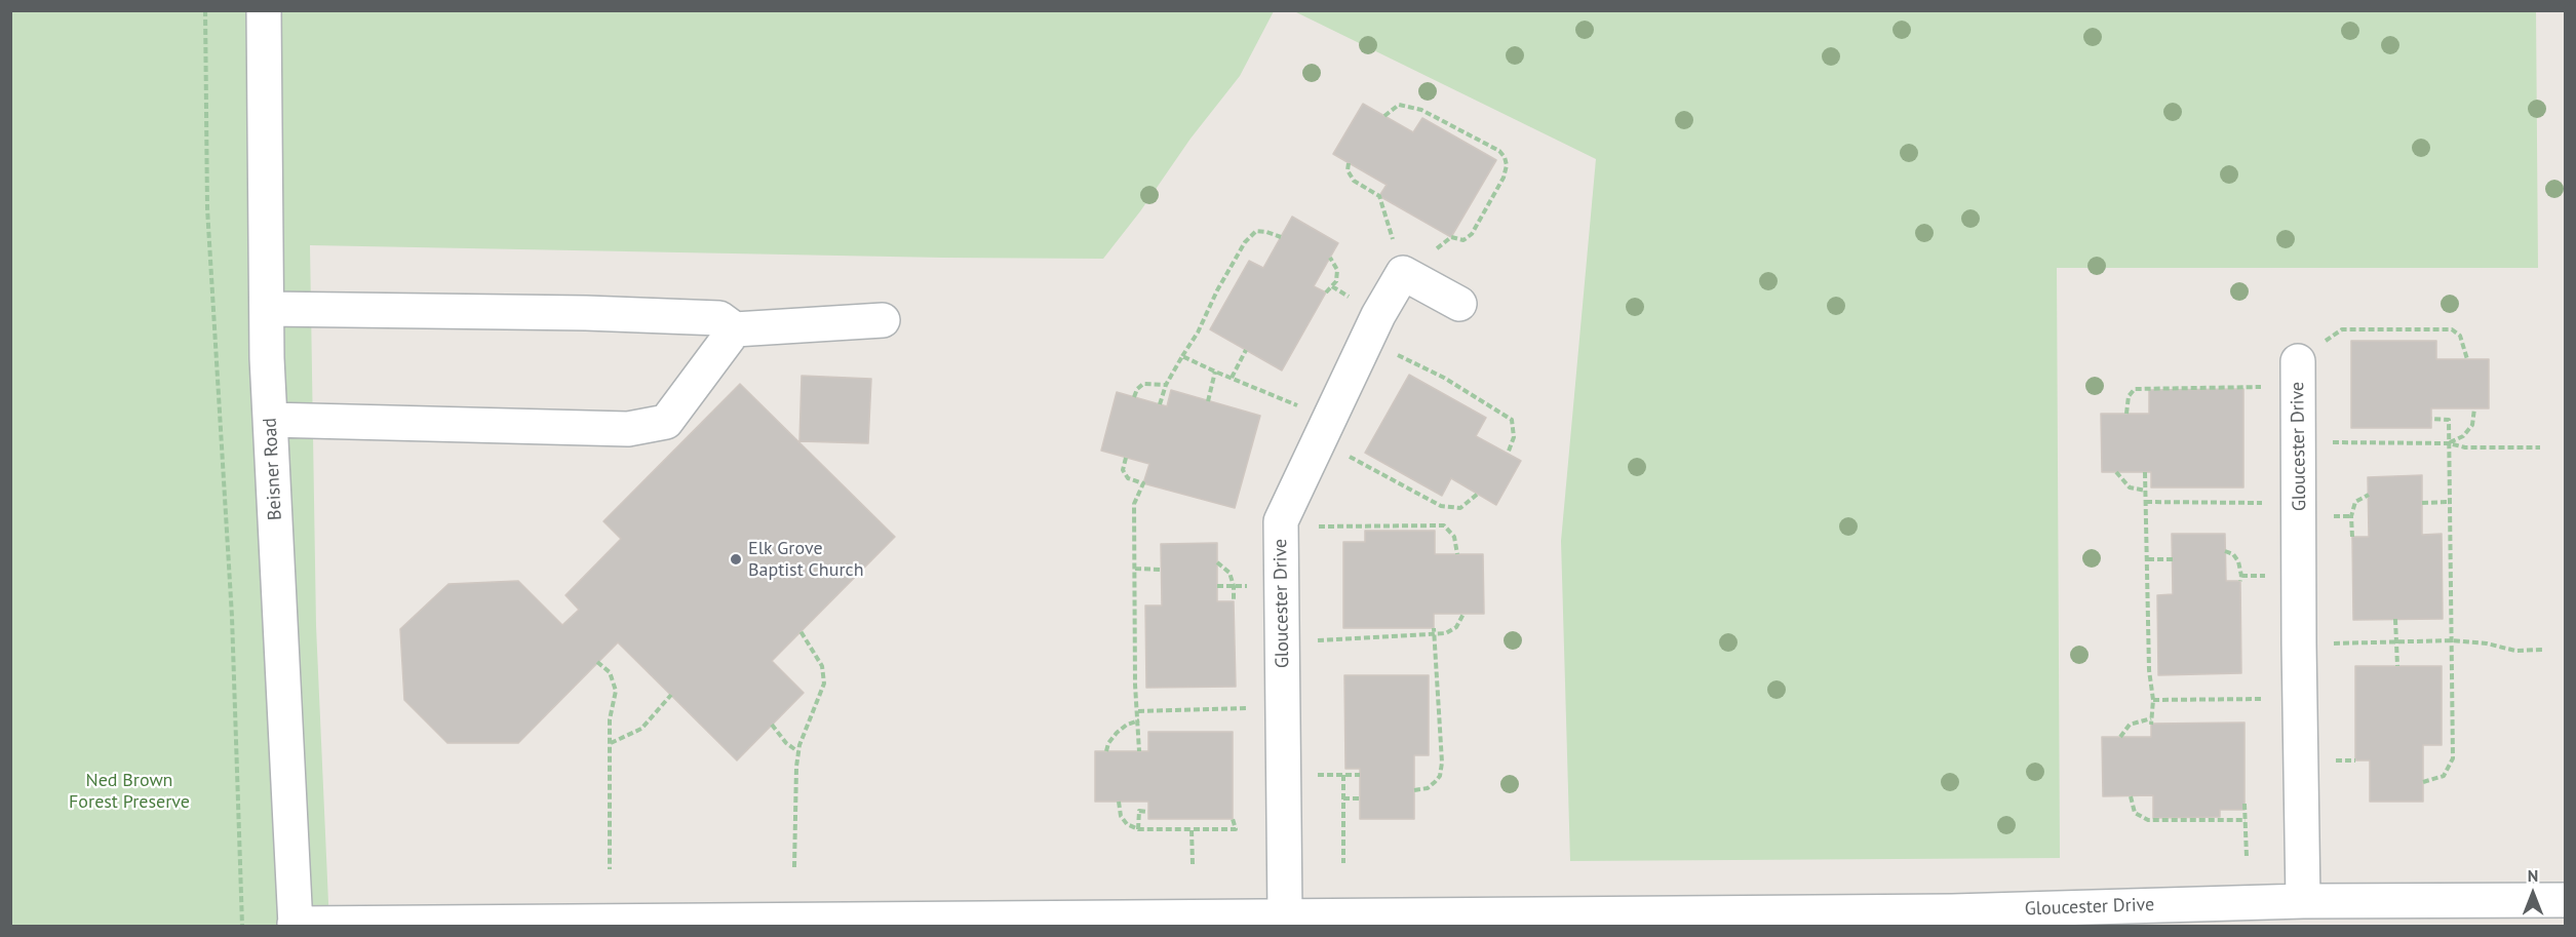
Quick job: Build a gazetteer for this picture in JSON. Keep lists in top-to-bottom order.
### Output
{
  "streets": {
    "street": ["Gloucester Drive", "Beisner Road"]
  },
  "crossings": [
    ["Gloucester Drive", "Beisner Road"]
  ],
  "parks": ["Ned Brown Forest Preserve"],
  "places": ["Elk Grove Baptist Church"],
  "north": "top"
}
